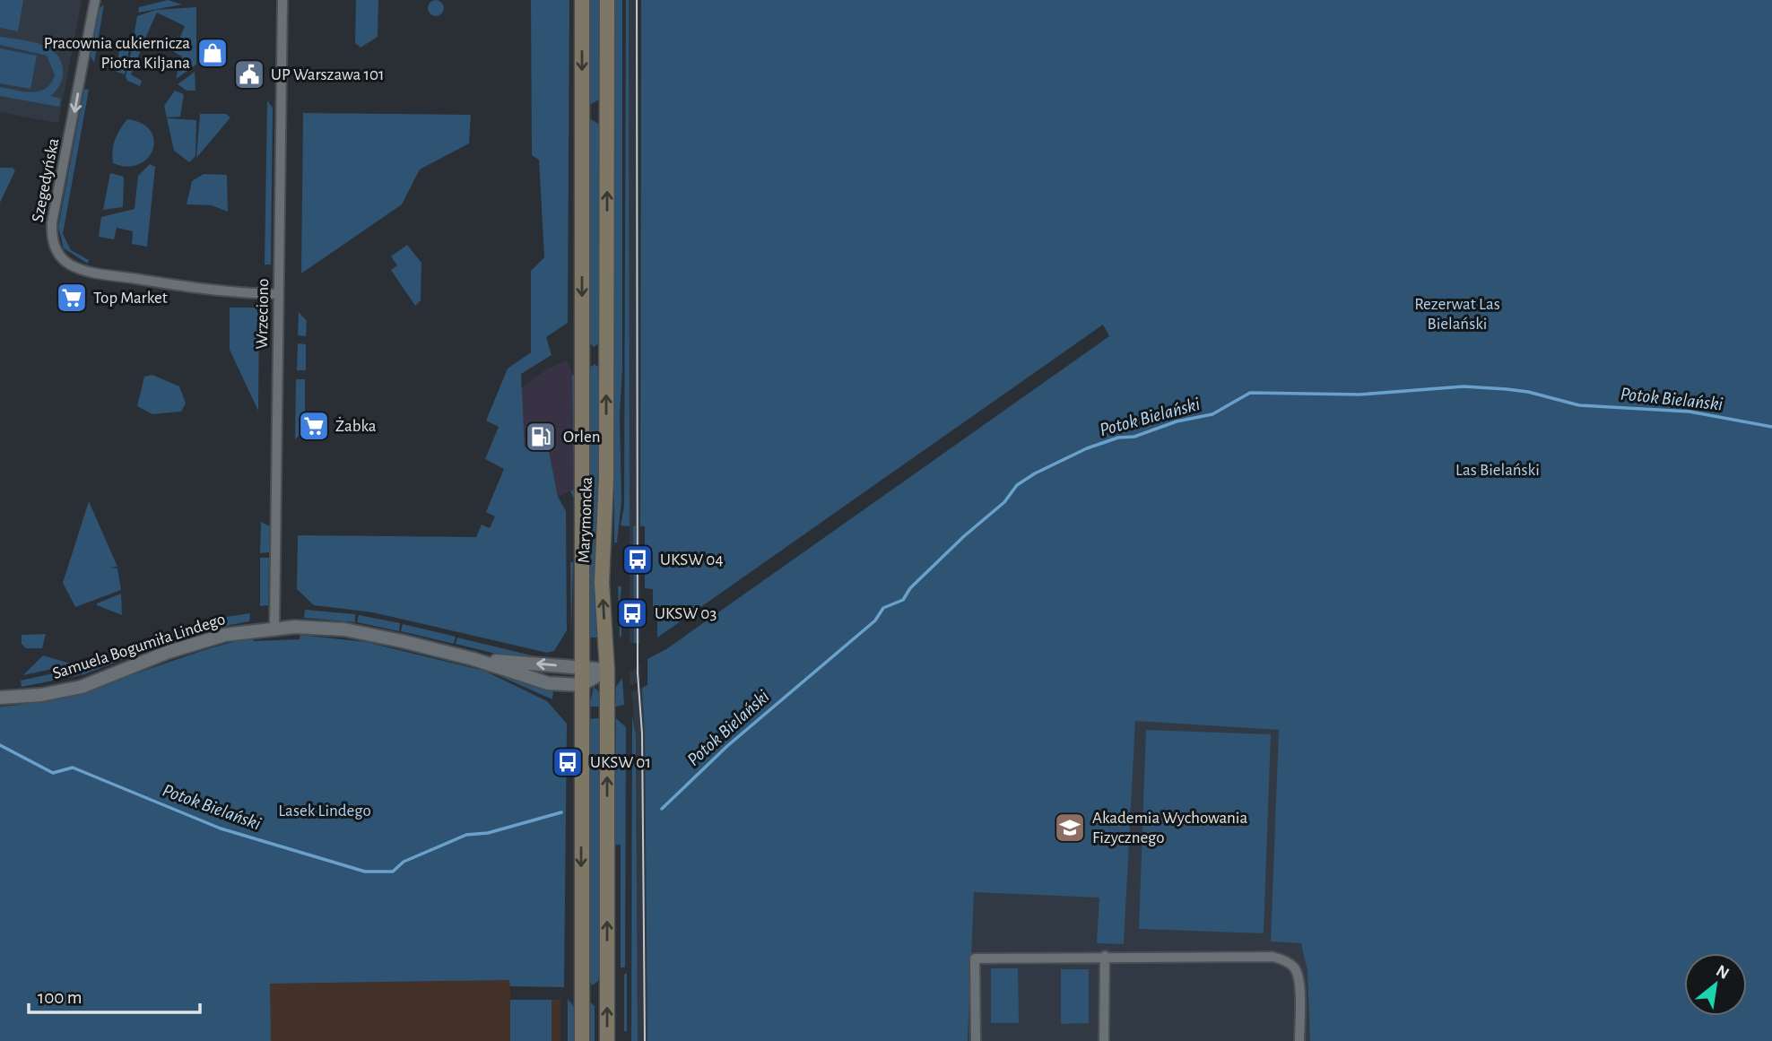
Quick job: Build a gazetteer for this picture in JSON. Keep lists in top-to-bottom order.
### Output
{
  "streets": {
    "main road": ["Marymoncka"],
    "street": ["Szegedyńska", "Wrzeciono", "Samuela Bogumiła Lindego"]
  },
  "crossings": [
    ["Szegedyńska", "Wrzeciono"],
    ["Wrzeciono", "Samuela Bogumiła Lindego"],
    ["Marymoncka", "Samuela Bogumiła Lindego"]
  ],
  "water": ["Potok Bielański"],
  "parks": ["Rezerwat Las Bielański", "Las Bielański", "Lasek Lindego"],
  "places": {
    "shop": ["Pracownia cukiernicza Piotra Kiljana"],
    "public building": ["UP Warszawa 101"],
    "supermarket": ["Top Market", "Żabka"],
    "fuel station": ["Orlen"],
    "bus stop": ["UKSW 04", "UKSW 03", "UKSW 01"],
    "school or university": ["Akademia Wychowania Fizycznego"]
  },
  "scale_bar": "100 m",
  "north": "top right"
}
